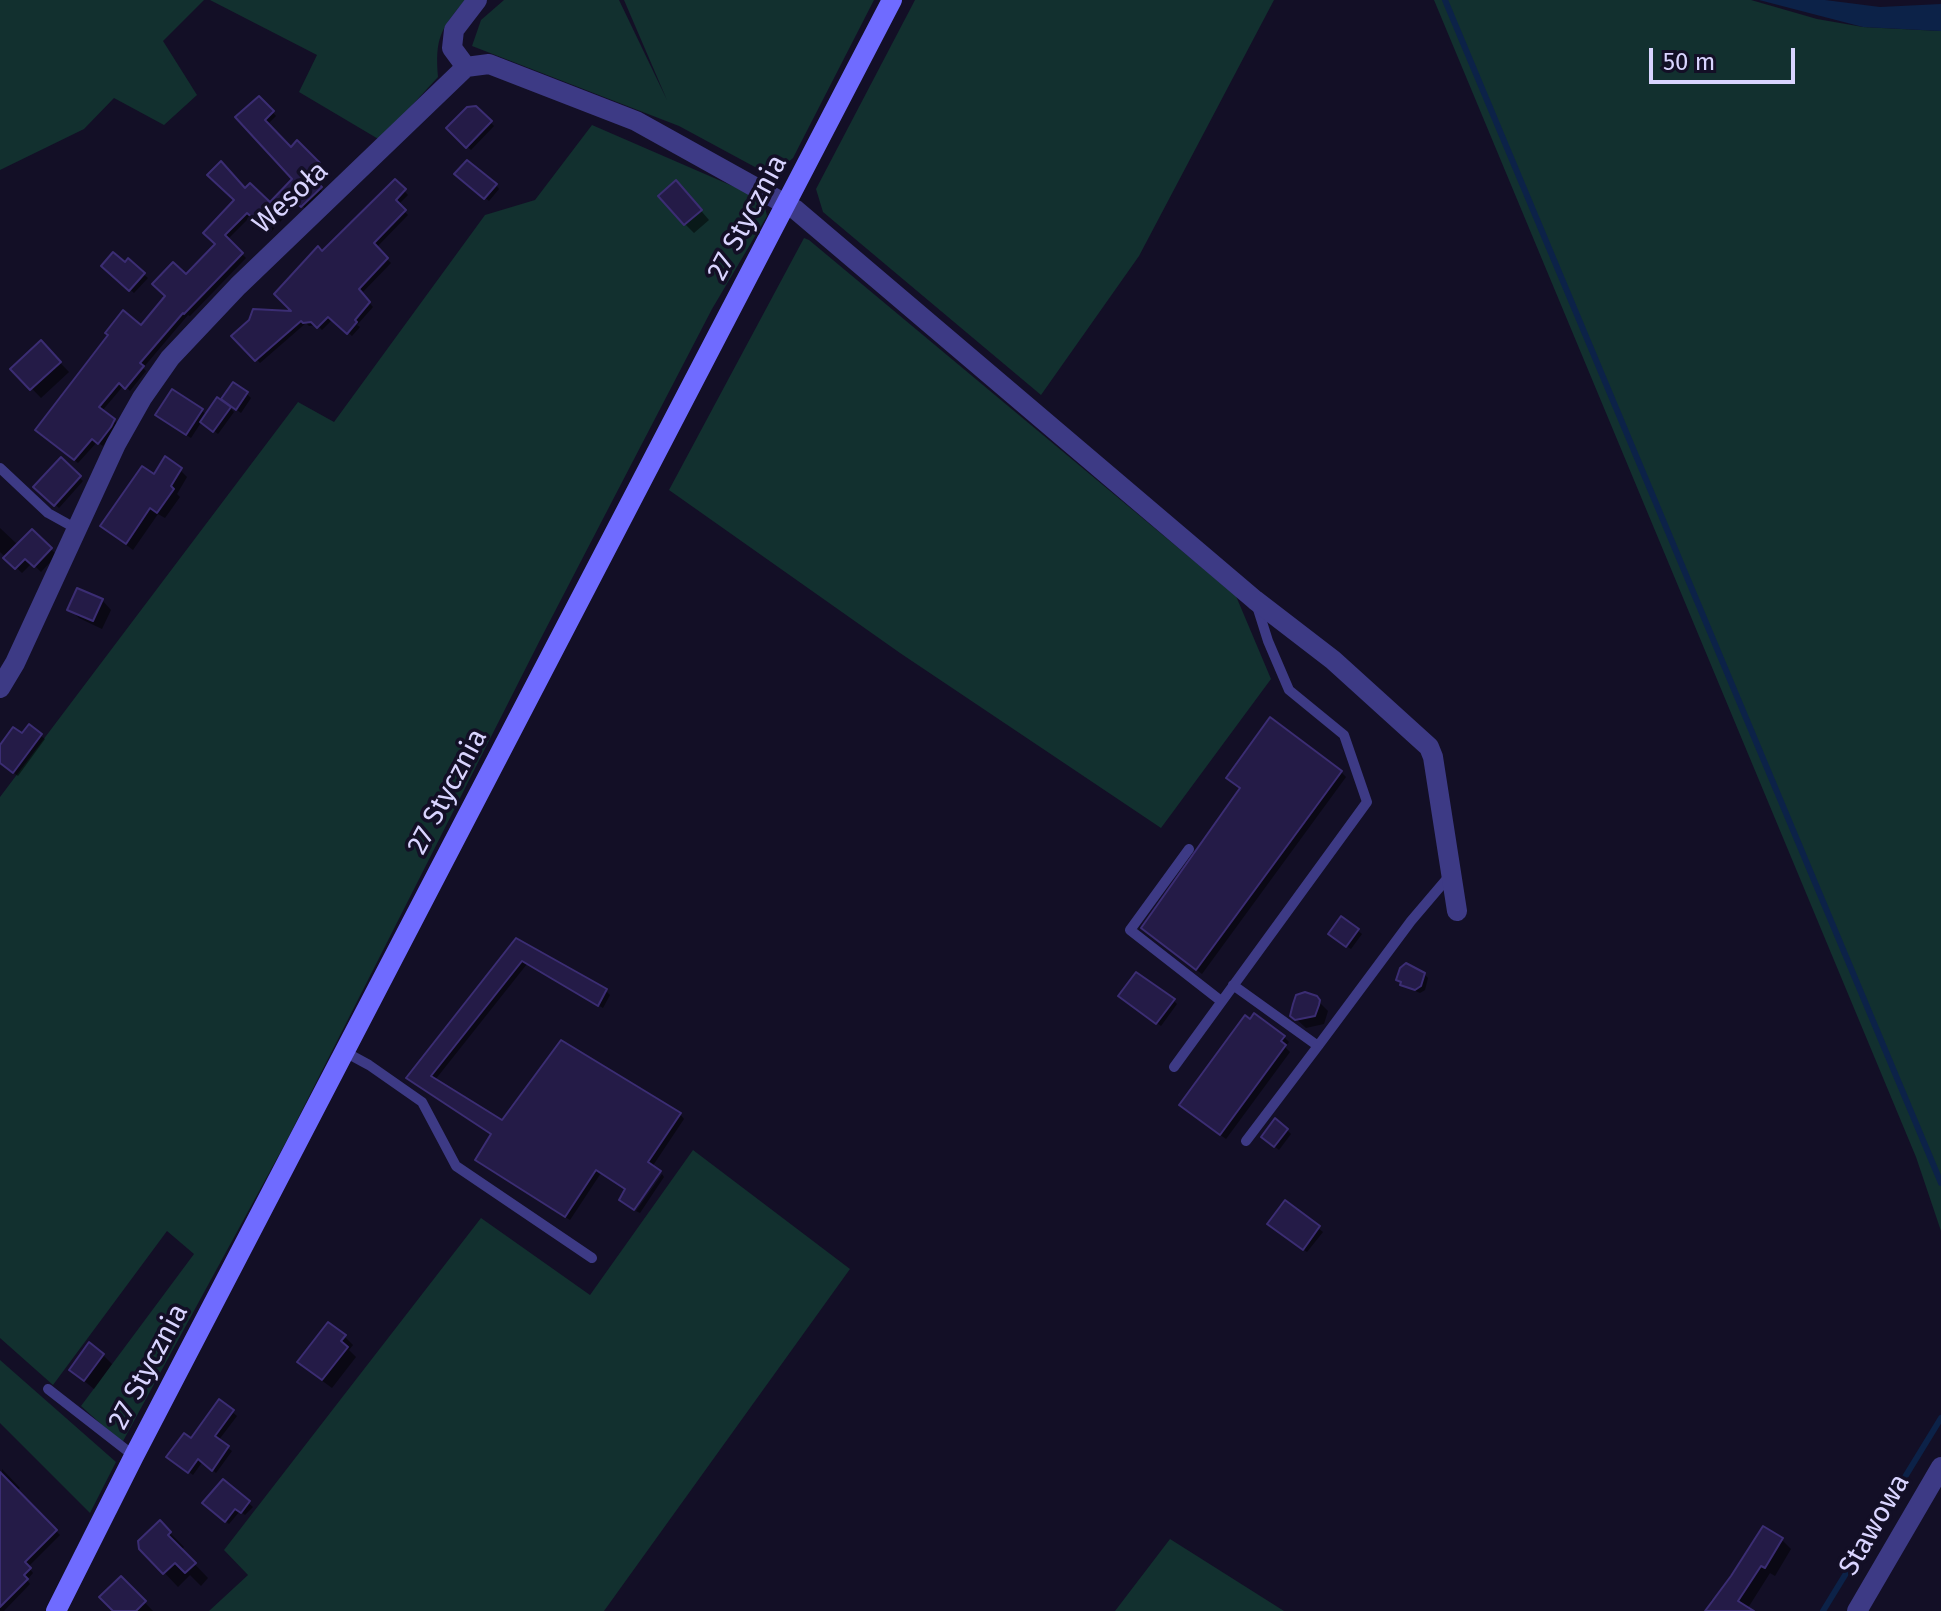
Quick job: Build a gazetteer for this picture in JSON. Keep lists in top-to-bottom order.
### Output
{
  "streets": {
    "street": ["Wesoła", "27 Stycznia", "Stawowa"]
  },
  "scale_bar": "50 m"
}
